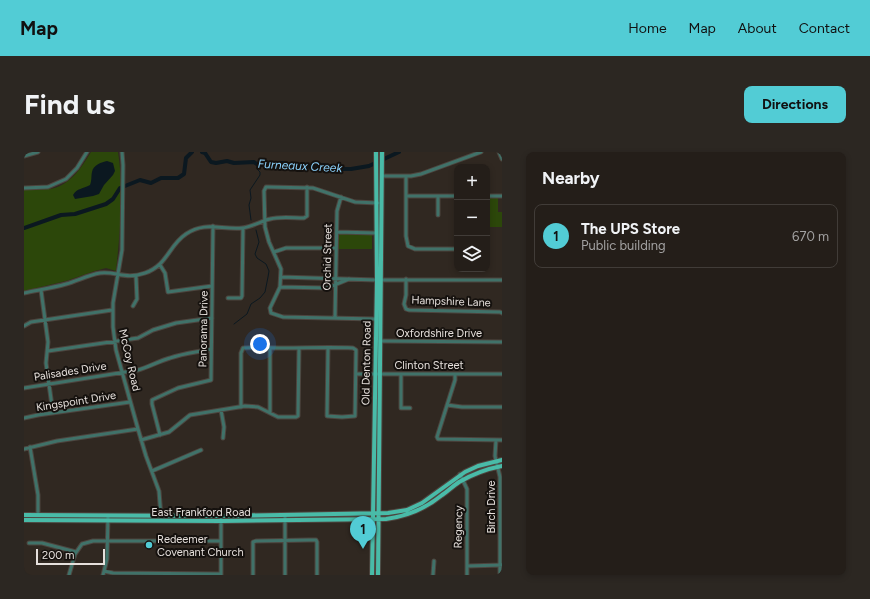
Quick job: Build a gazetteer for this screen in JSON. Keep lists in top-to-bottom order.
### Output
{
  "streets": {
    "main road": ["Old Denton Road", "East Frankford Road"],
    "street": [
      "Orchid Street",
      "Hampshire Lane",
      "Panorama Drive",
      "Oxfordshire Drive",
      "McCoy Road",
      "Clinton Street",
      "Palisades Drive",
      "Kingspoint Drive",
      "Birch Drive",
      "Regency"
    ]
  },
  "crossings": [
    ["Panorama Drive", "Palisades Drive"],
    ["Oxfordshire Drive", "Old Denton Road"],
    ["McCoy Road", "Palisades Drive"],
    ["McCoy Road", "Kingspoint Drive"],
    ["McCoy Road", "East Frankford Road"],
    ["Old Denton Road", "Clinton Street"],
    ["Old Denton Road", "East Frankford Road"],
    ["Birch Drive", "East Frankford Road"],
    ["East Frankford Road", "Regency"]
  ],
  "water": ["Furneaux Creek"],
  "places": ["Redeemer Covenant Church"],
  "scale_bar": "200 m",
  "page": {
    "header": "Map",
    "nav": [
      "Home",
      "Map",
      "About",
      "Contact"
    ],
    "buttons": "Directions",
    "title": "Find us",
    "heading": "Nearby",
    "map_buttons": ["+", "−"],
    "list": [
      {
        "mark": "1",
        "name": "The UPS Store",
        "note": "Public building",
        "value": "670 m"
      }
    ],
    "pins": "1",
    "scale": "200 m"
  }
}
